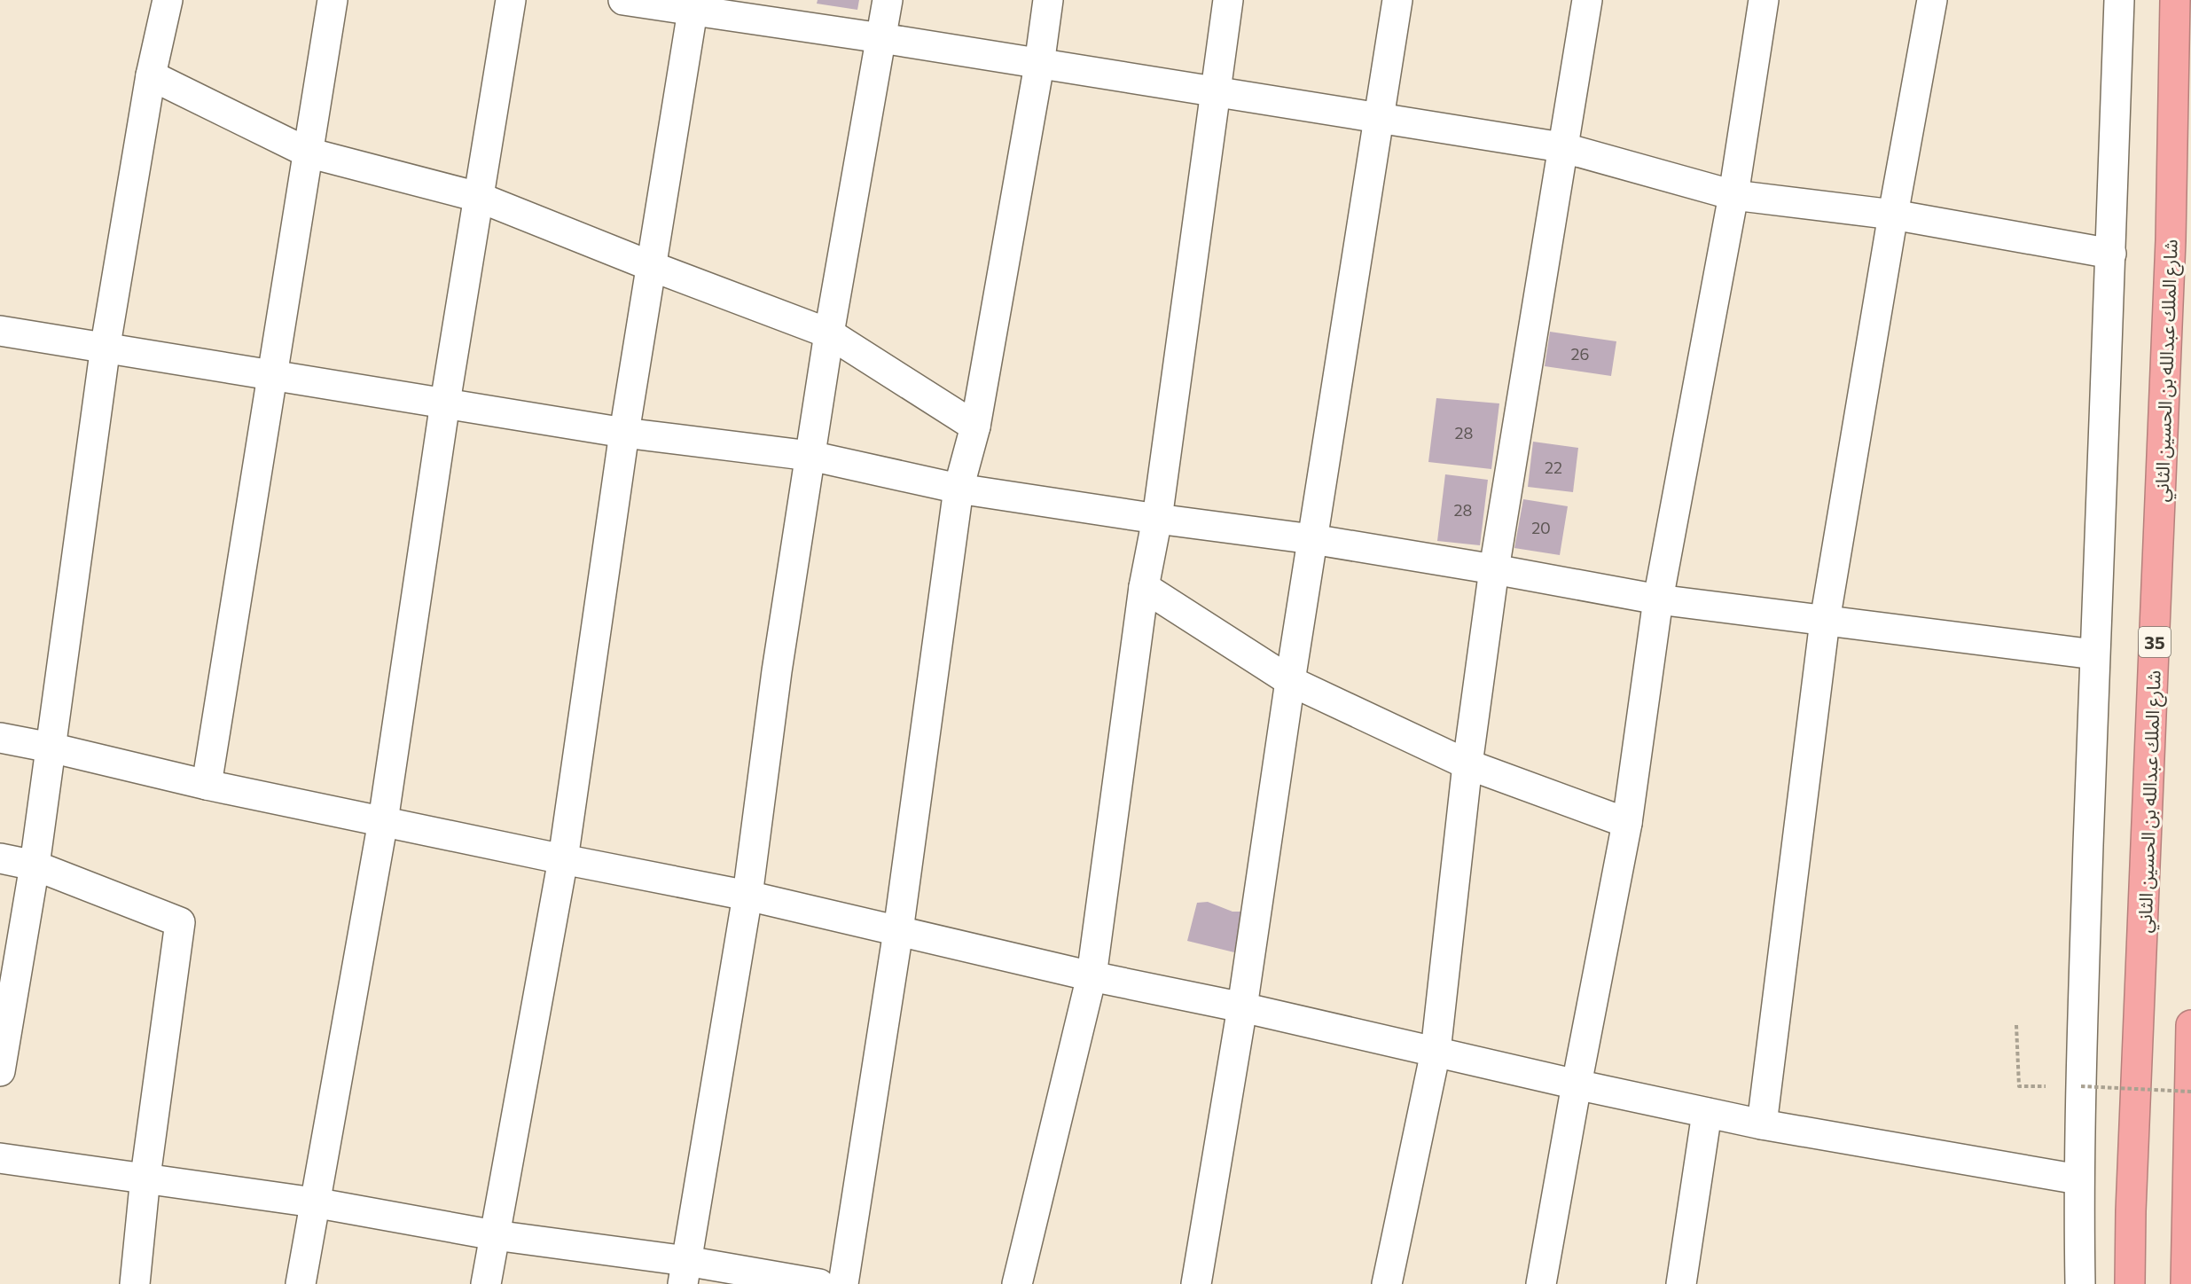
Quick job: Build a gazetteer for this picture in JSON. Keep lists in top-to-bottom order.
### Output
{
  "streets": {
    "highway": ["شارع الملك عبدالله بن الحسين الثاني", "35"]
  },
  "house_numbers": [
    "26",
    "28",
    "22",
    "28",
    "20"
  ]
}
